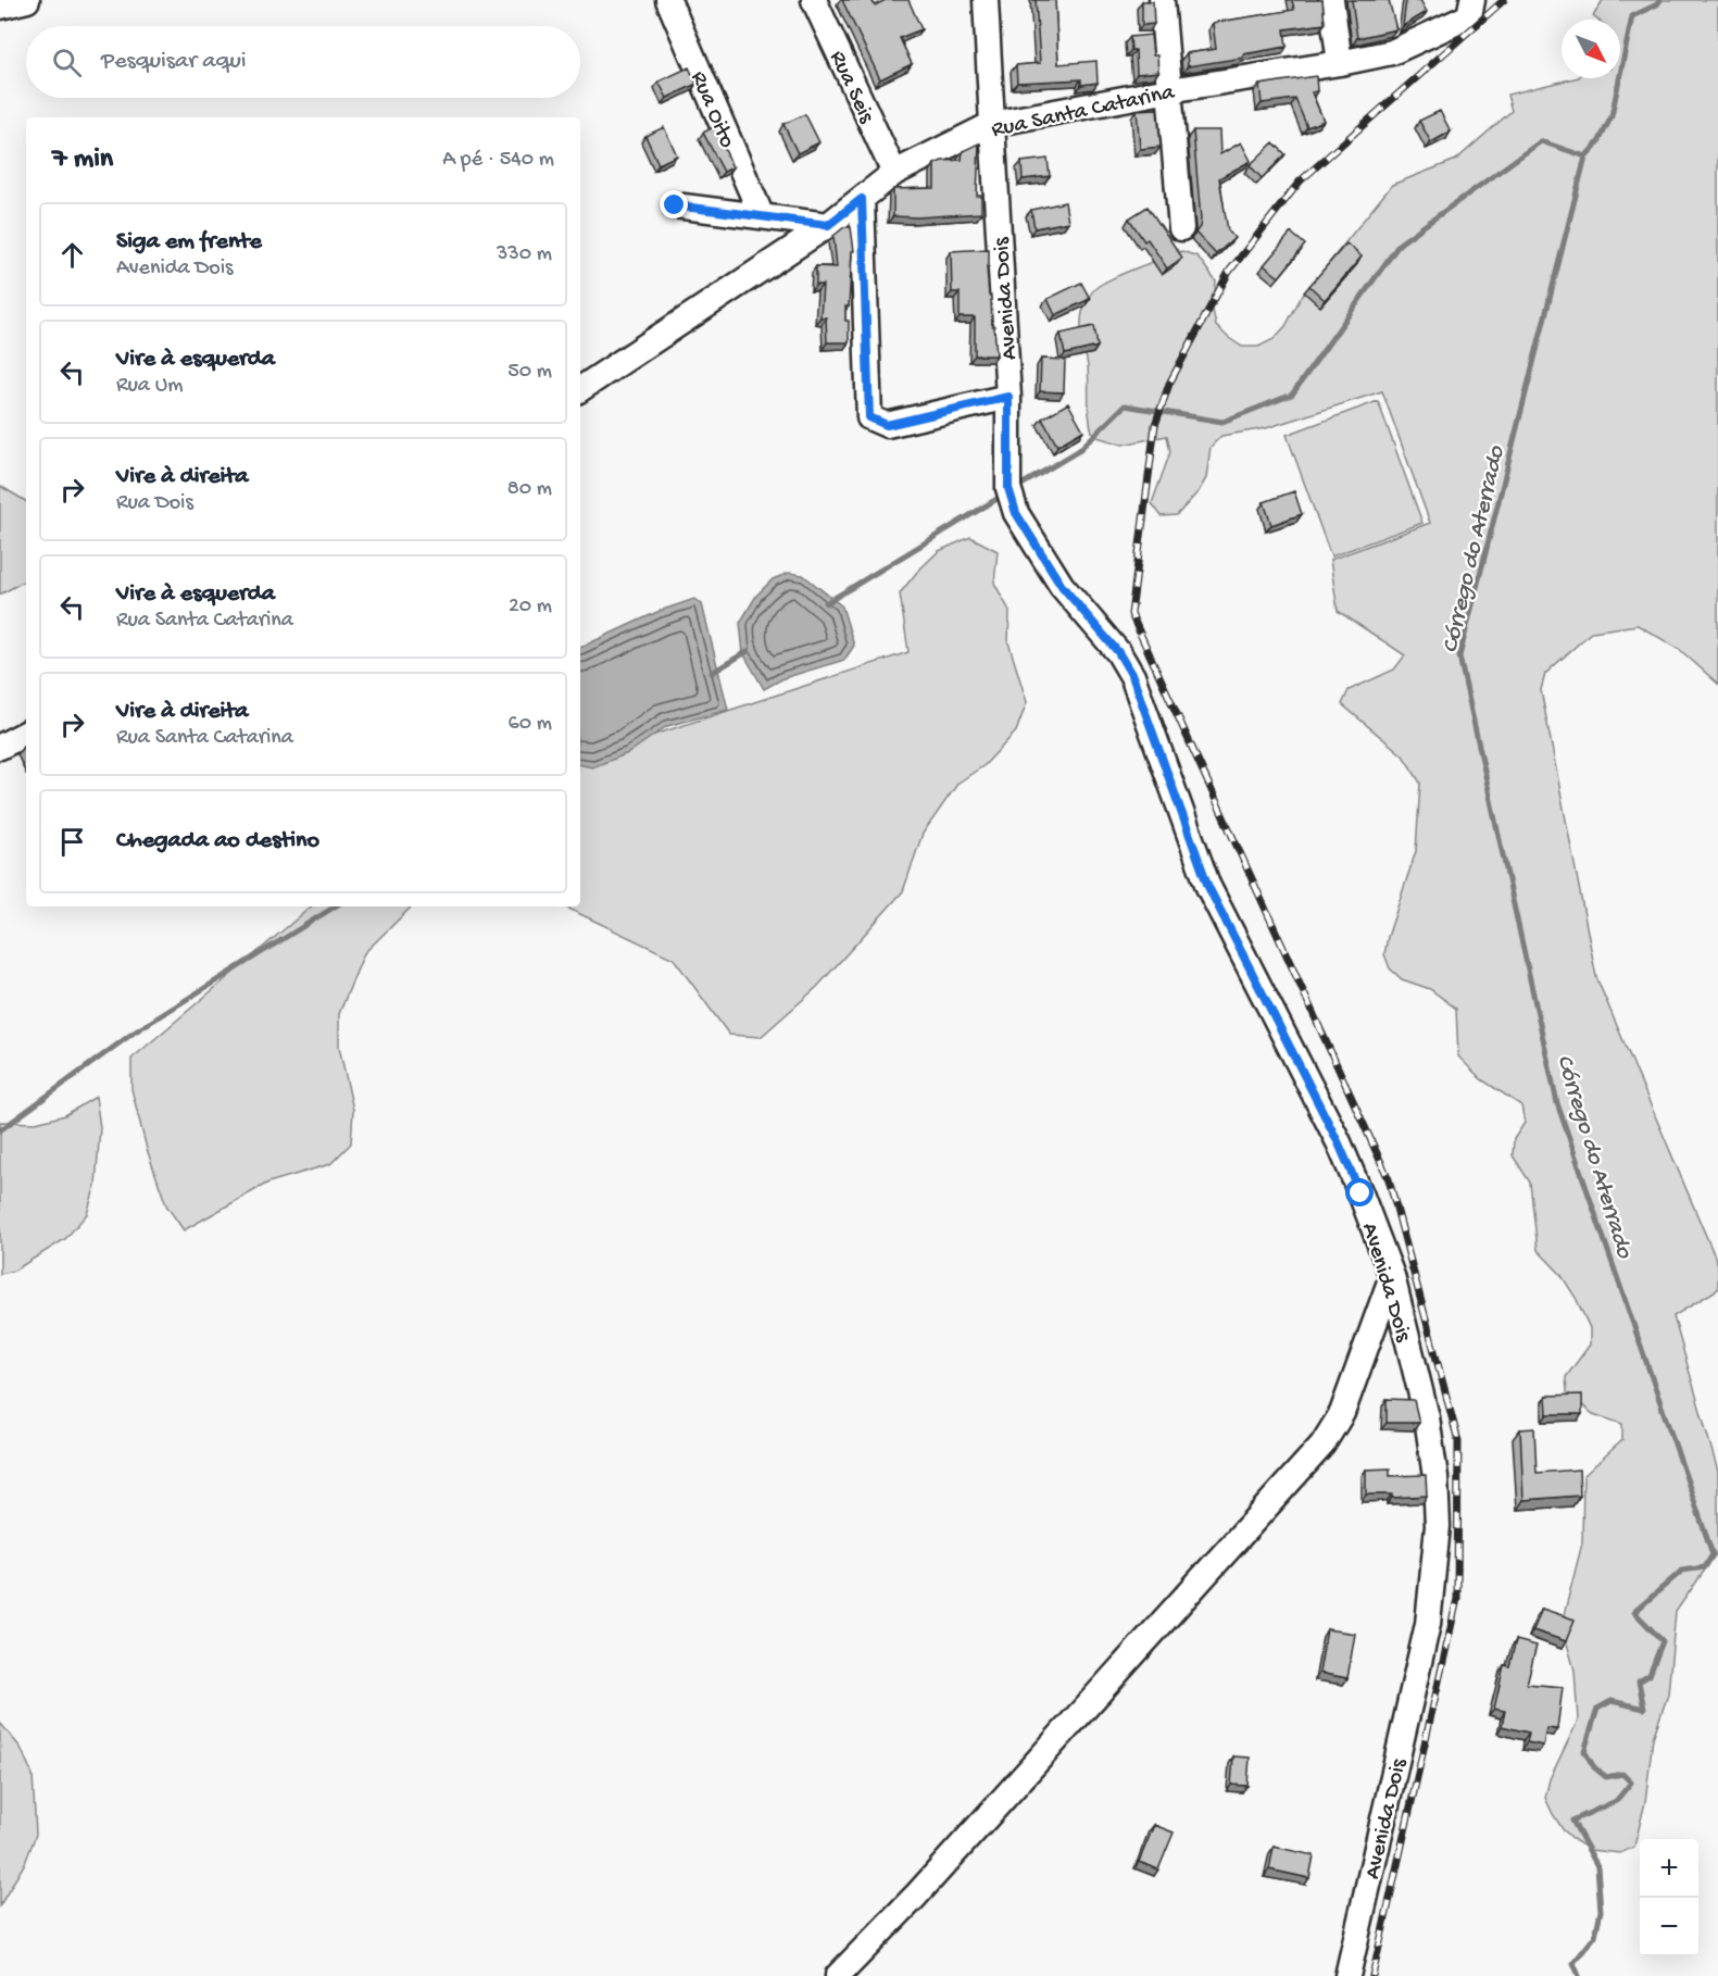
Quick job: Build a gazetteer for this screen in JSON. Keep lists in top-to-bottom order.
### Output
{
  "streets": {
    "street": [
      "Rua Seis",
      "Rua Oito",
      "Rua Santa Catarina",
      "Avenida Dois"
    ]
  },
  "crossings": [
    ["Rua Seis", "Rua Santa Catarina"],
    ["Rua Santa Catarina", "Avenida Dois"]
  ],
  "water": ["Córrego do Aterrado"],
  "north": "bottom right",
  "page": {
    "search": "Pesquisar aqui",
    "heading": ["7 min", "A pé · 540 m"],
    "list": [
      ["Siga em frente", "Avenida Dois", "330 m"],
      ["Vire à esquerda", "Rua Um", "50 m"],
      ["Vire à direita", "Rua Dois", "80 m"],
      ["Vire à esquerda", "Rua Santa Catarina", "20 m"],
      ["Vire à direita", "Rua Santa Catarina", "60 m"],
      "Chegada ao destino"
    ],
    "map_buttons": ["+", "−"]
  }
}
